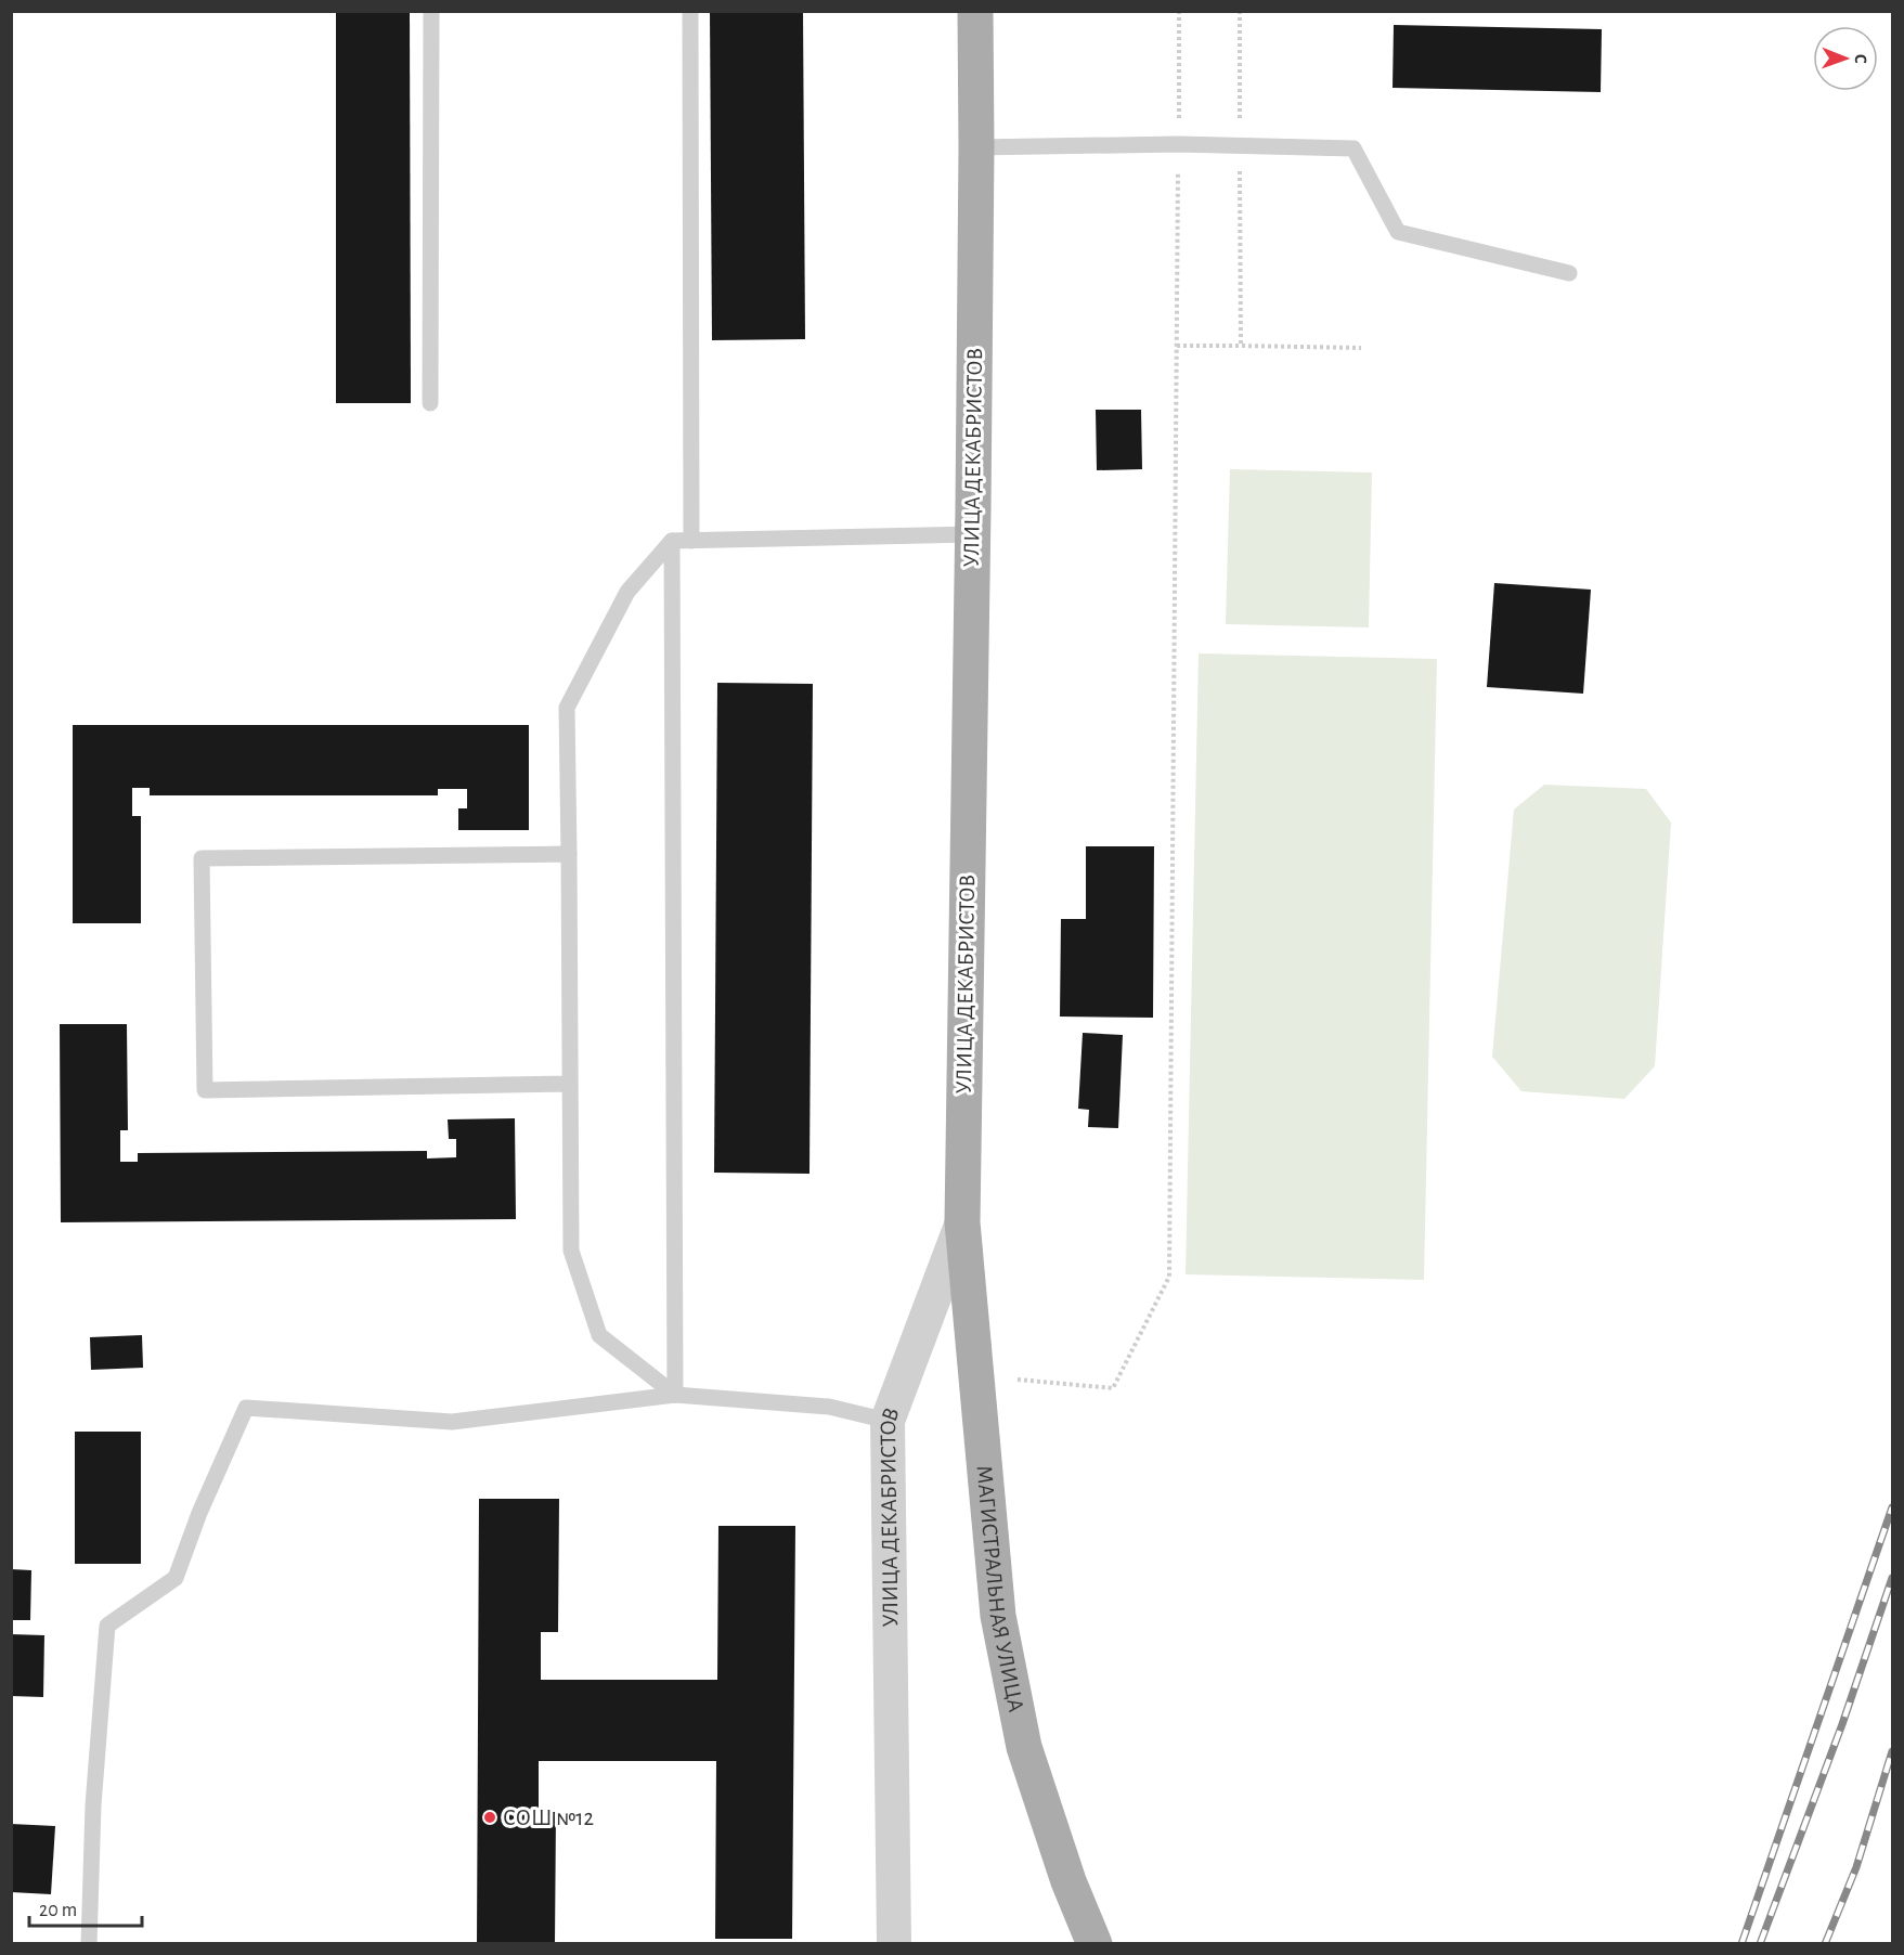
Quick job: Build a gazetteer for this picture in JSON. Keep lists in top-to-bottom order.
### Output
{
  "streets": {
    "main road": ["УЛИЦА ДЕКАБРИСТОВ", "МАГИСТРАЛЬНАЯ УЛИЦА"]
  },
  "crossings": [
    ["УЛИЦА ДЕКАБРИСТОВ", "МАГИСТРАЛЬНАЯ УЛИЦА"]
  ],
  "places": ["СОШ №12"],
  "scale_bar": "20 m",
  "north": "right"
}
